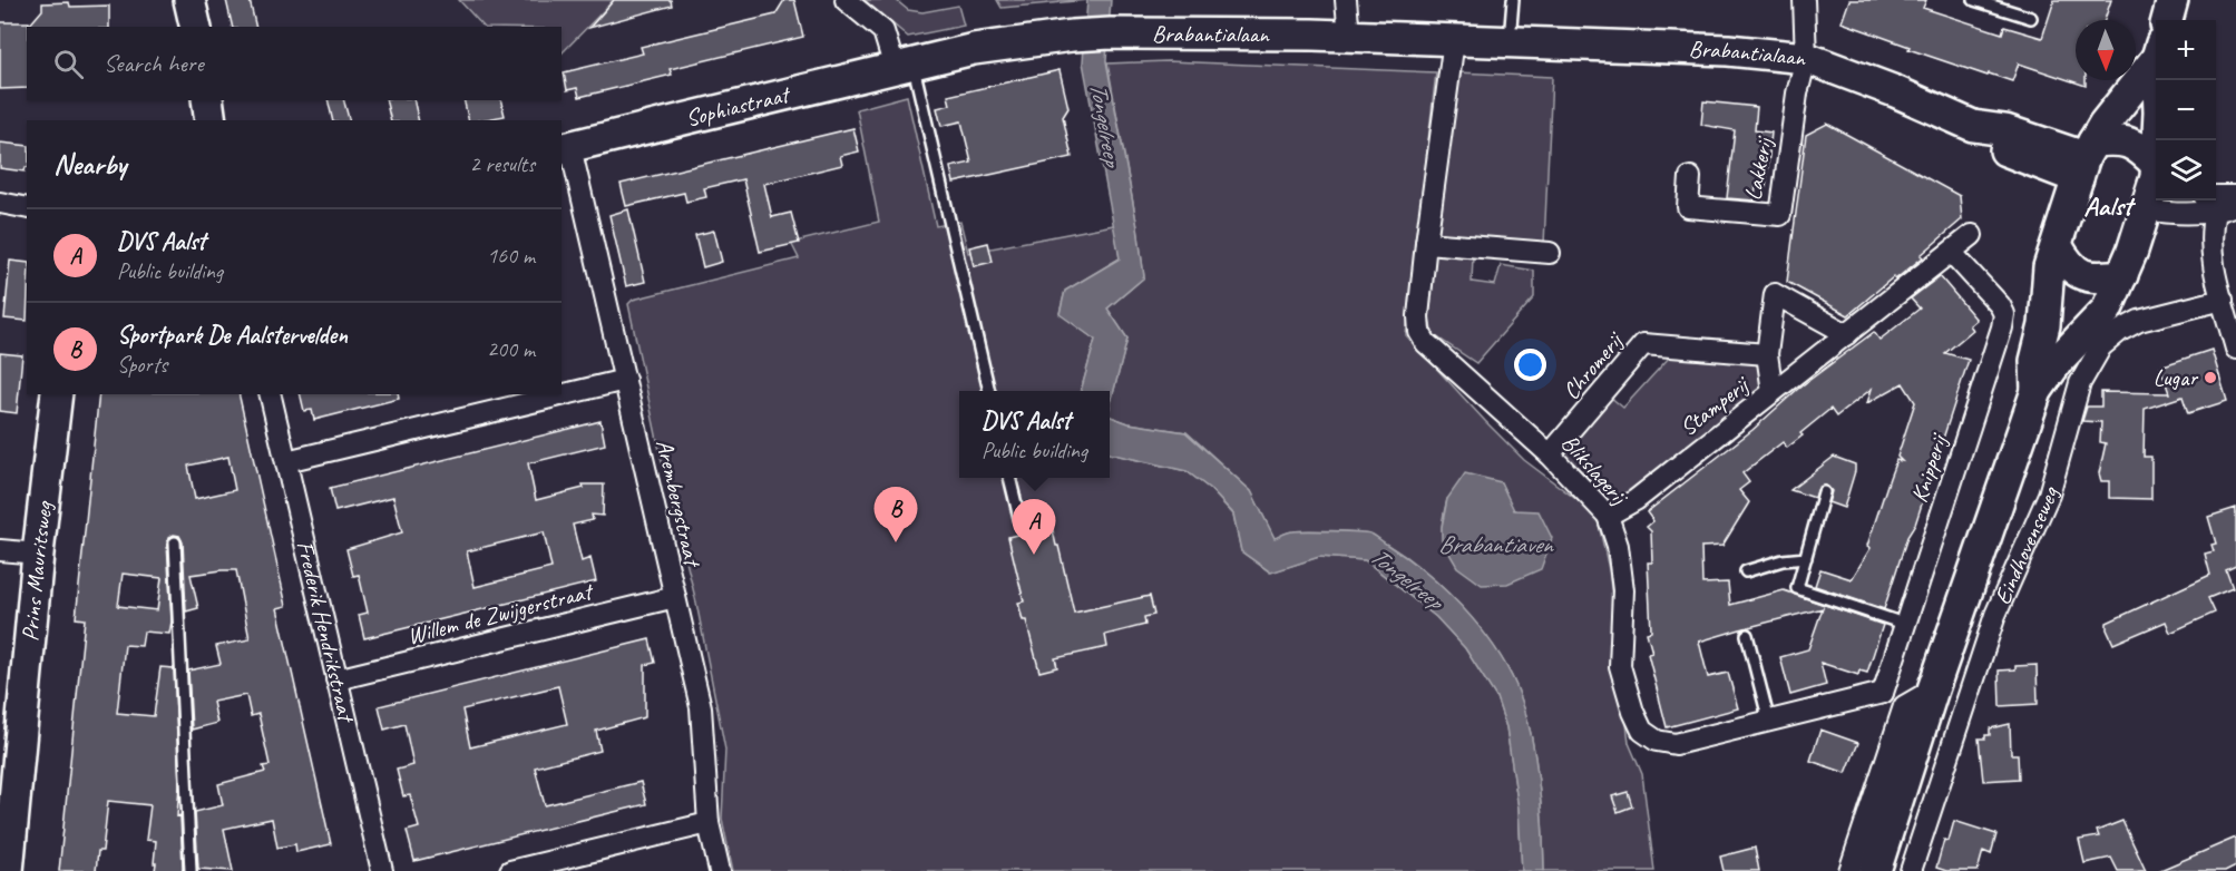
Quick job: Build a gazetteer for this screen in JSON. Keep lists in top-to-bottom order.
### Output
{
  "streets": {
    "street": [
      "Brabantialaan",
      "Sophiastraat",
      "Lakkerij",
      "Chromerij",
      "Stamperij",
      "Blikslagerij",
      "Knipperij",
      "Arembergstraat",
      "Eindhovenseweg",
      "Prins Mauritsweg",
      "Willem de Zwijgerstraat",
      "Frederik Hendrikstraat"
    ]
  },
  "crossings": [
    ["Brabantialaan", "Sophiastraat"],
    ["Brabantialaan", "Lakkerij"],
    ["Brabantialaan", "Blikslagerij"],
    ["Brabantialaan", "Eindhovenseweg"],
    ["Sophiastraat", "Arembergstraat"],
    ["Chromerij", "Blikslagerij"],
    ["Stamperij", "Blikslagerij"],
    ["Stamperij", "Knipperij"],
    ["Blikslagerij", "Knipperij"],
    ["Arembergstraat", "Willem de Zwijgerstraat"],
    ["Willem de Zwijgerstraat", "Frederik Hendrikstraat"]
  ],
  "districts": ["Aalst"],
  "water": ["Tongelreep", "Brabantiaven"],
  "places": ["Lugar"],
  "north": "bottom",
  "page": {
    "map_buttons": ["+", "−"],
    "search": "Search here",
    "heading": ["Nearby", "2 results"],
    "list": [
      {
        "mark": "A",
        "name": "DVS Aalst",
        "note": "Public building",
        "value": "160 m"
      },
      {
        "mark": "B",
        "name": "Sportpark De Aalstervelden",
        "note": "Sports",
        "value": "200 m"
      }
    ],
    "popup": ["DVS Aalst", "Public building"],
    "pins": ["B", "A"]
  }
}
